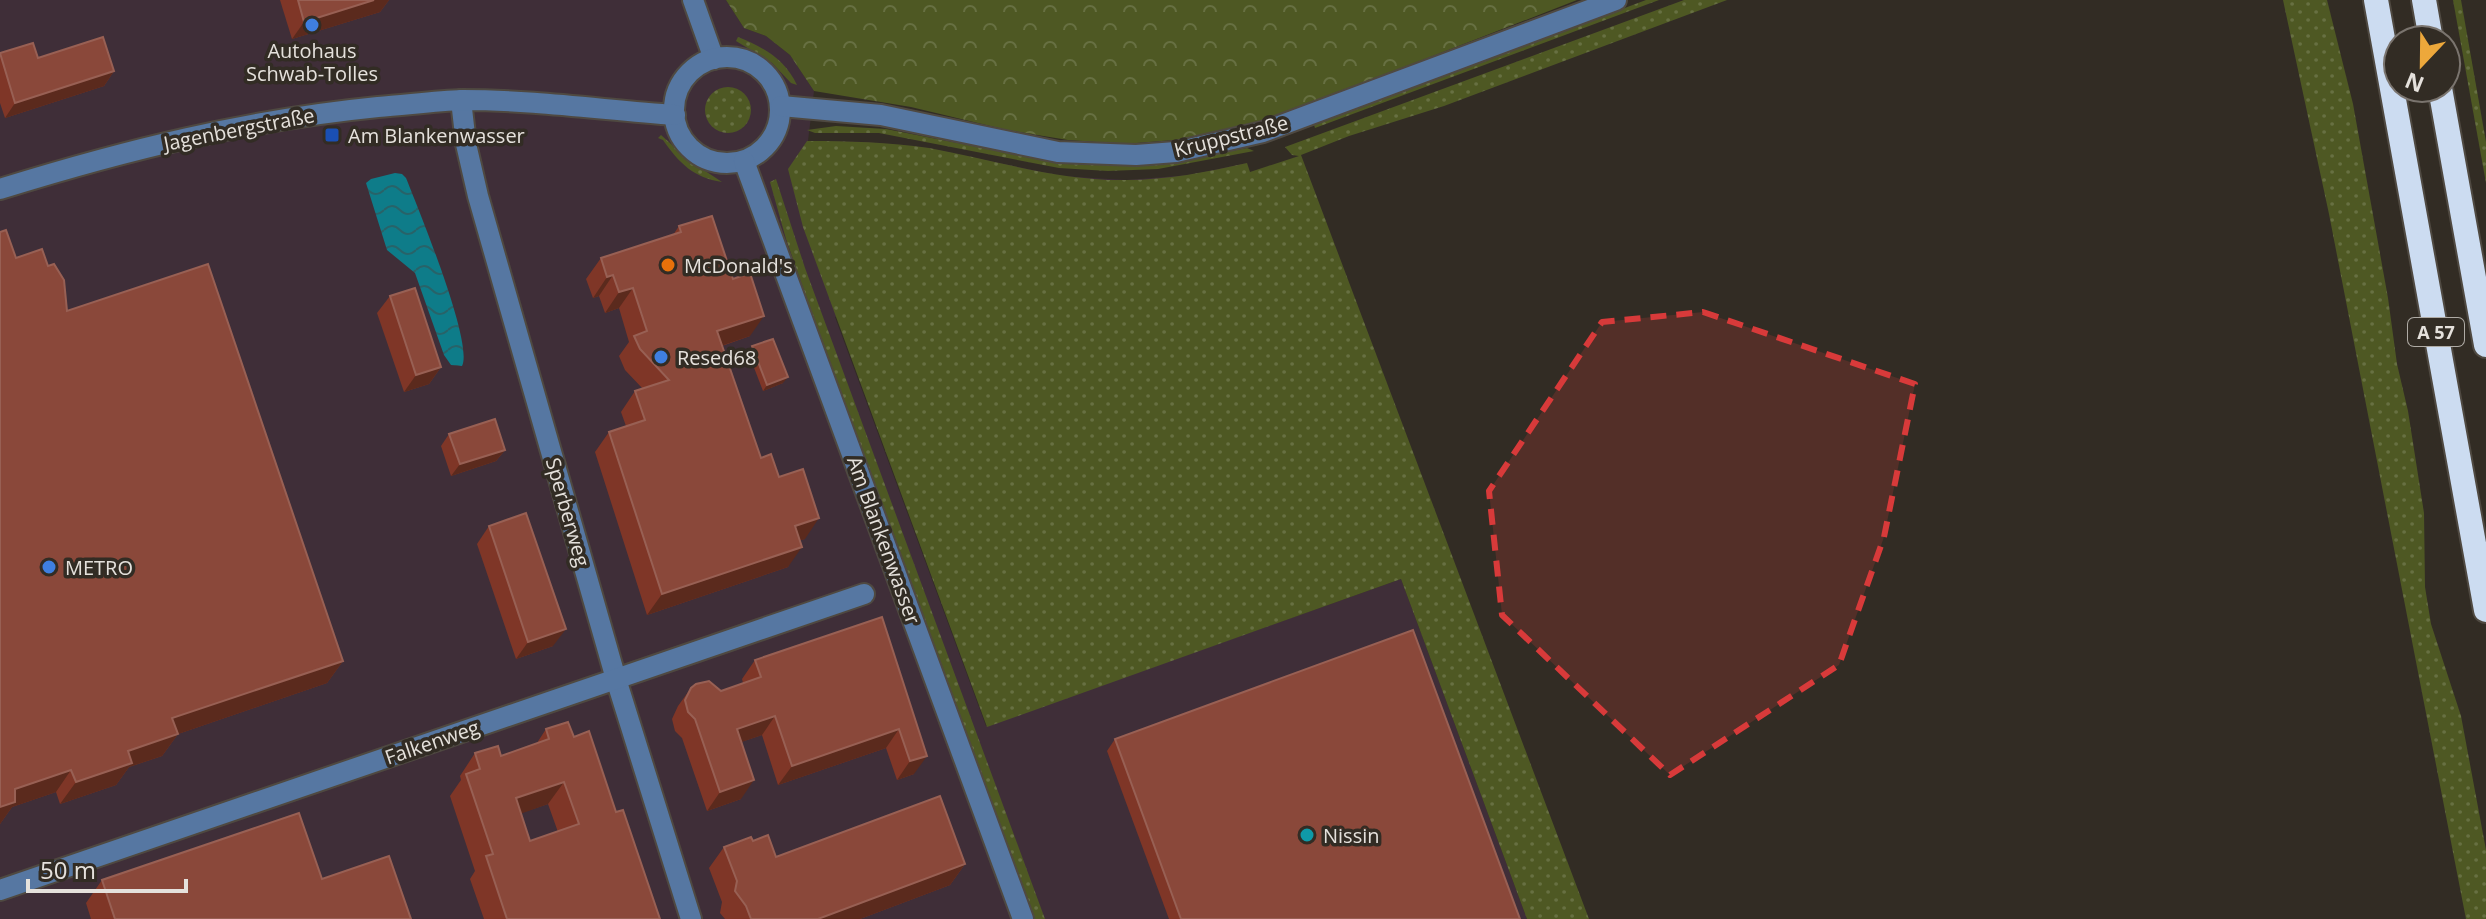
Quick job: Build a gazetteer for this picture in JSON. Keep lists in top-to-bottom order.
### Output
{
  "streets": {
    "highway": ["A 57"],
    "street": [
      "Jagenbergstraße",
      "Kruppstraße",
      "Sperberweg",
      "Am Blankenwasser",
      "Falkenweg"
    ]
  },
  "crossings": [
    ["Jagenbergstraße", "Kruppstraße"],
    ["Jagenbergstraße", "Sperberweg"],
    ["Jagenbergstraße", "Am Blankenwasser"],
    ["Kruppstraße", "Am Blankenwasser"],
    ["Sperberweg", "Falkenweg"]
  ],
  "places": {
    "other": [
      "Autohaus Schwab-Tolles",
      "McDonald's",
      "Resed68",
      "METRO",
      "Nissin"
    ],
    "transit": ["Am Blankenwasser"]
  },
  "scale_bar": "50 m",
  "north": "bottom"
}
